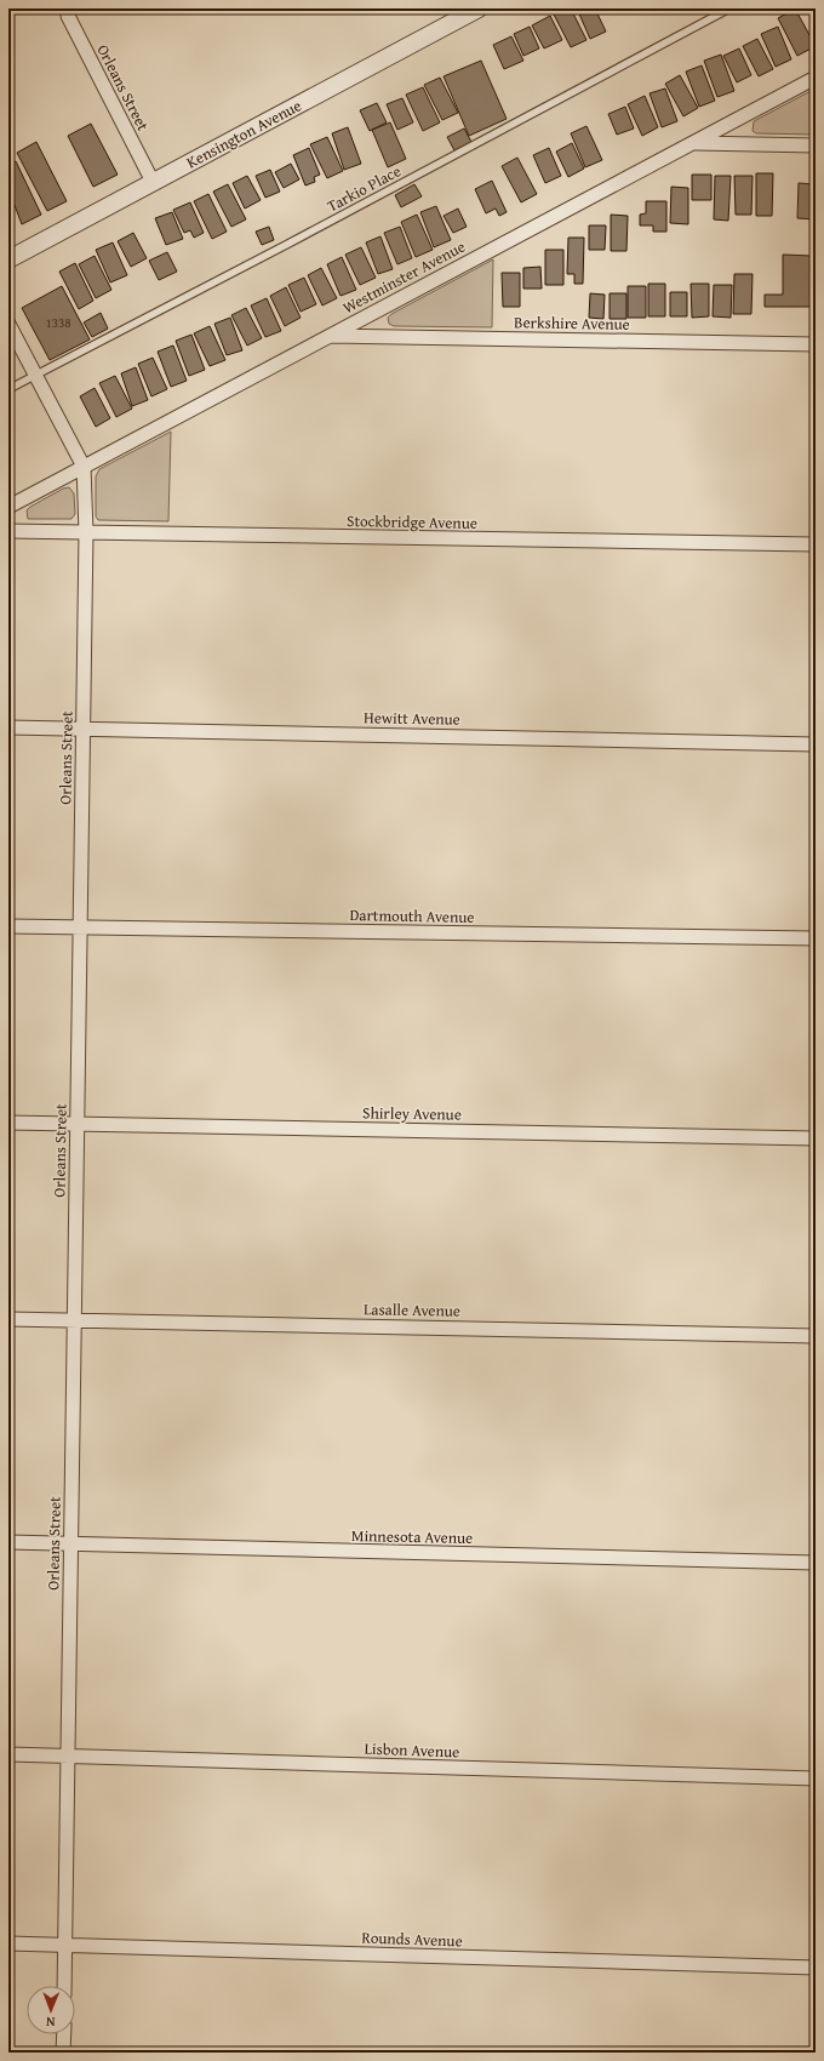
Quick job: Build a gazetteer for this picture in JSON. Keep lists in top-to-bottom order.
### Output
{
  "streets": {
    "street": [
      "Orleans Street",
      "Kensington Avenue",
      "Westminster Avenue",
      "Berkshire Avenue",
      "Stockbridge Avenue",
      "Hewitt Avenue",
      "Dartmouth Avenue",
      "Shirley Avenue",
      "Lasalle Avenue",
      "Minnesota Avenue",
      "Lisbon Avenue",
      "Rounds Avenue"
    ],
    "lane": ["Tarkio Place"]
  },
  "crossings": [
    ["Orleans Street", "Kensington Avenue"],
    ["Orleans Street", "Tarkio Place"],
    ["Orleans Street", "Westminster Avenue"],
    ["Orleans Street", "Stockbridge Avenue"],
    ["Orleans Street", "Hewitt Avenue"],
    ["Orleans Street", "Dartmouth Avenue"],
    ["Orleans Street", "Shirley Avenue"],
    ["Orleans Street", "Lasalle Avenue"],
    ["Orleans Street", "Minnesota Avenue"],
    ["Orleans Street", "Lisbon Avenue"],
    ["Orleans Street", "Rounds Avenue"],
    ["Westminster Avenue", "Berkshire Avenue"]
  ],
  "house_numbers": ["1338"],
  "north": "bottom"
}
